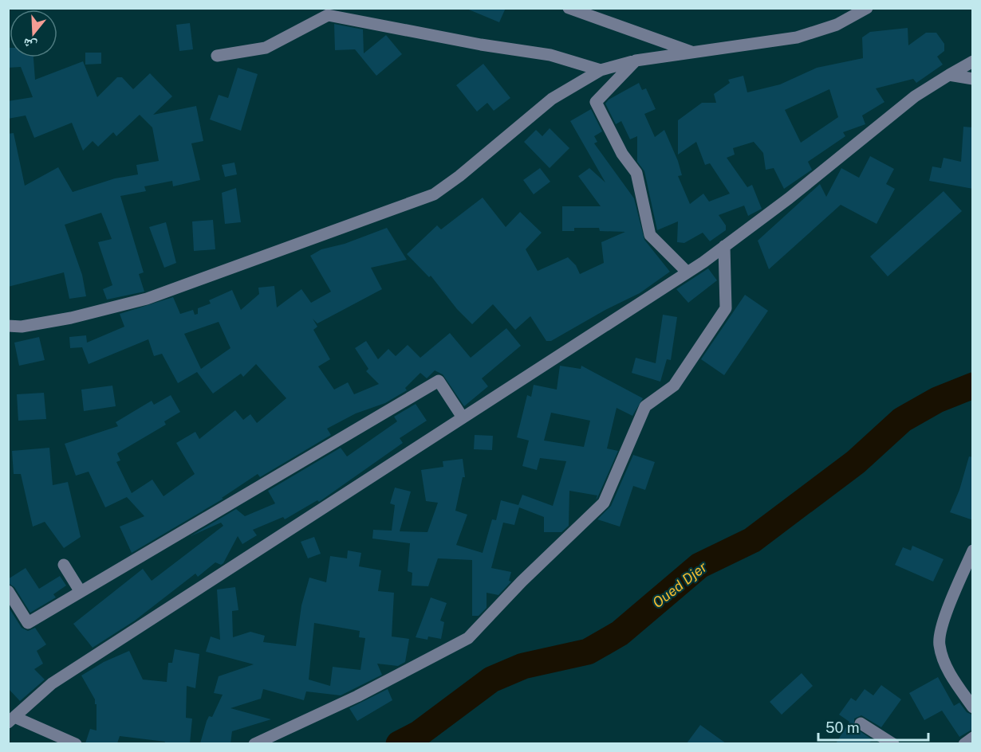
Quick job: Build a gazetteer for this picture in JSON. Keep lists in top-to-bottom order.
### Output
{
  "water": ["Oued Djer"],
  "scale_bar": "50 m",
  "north": "bottom"
}
